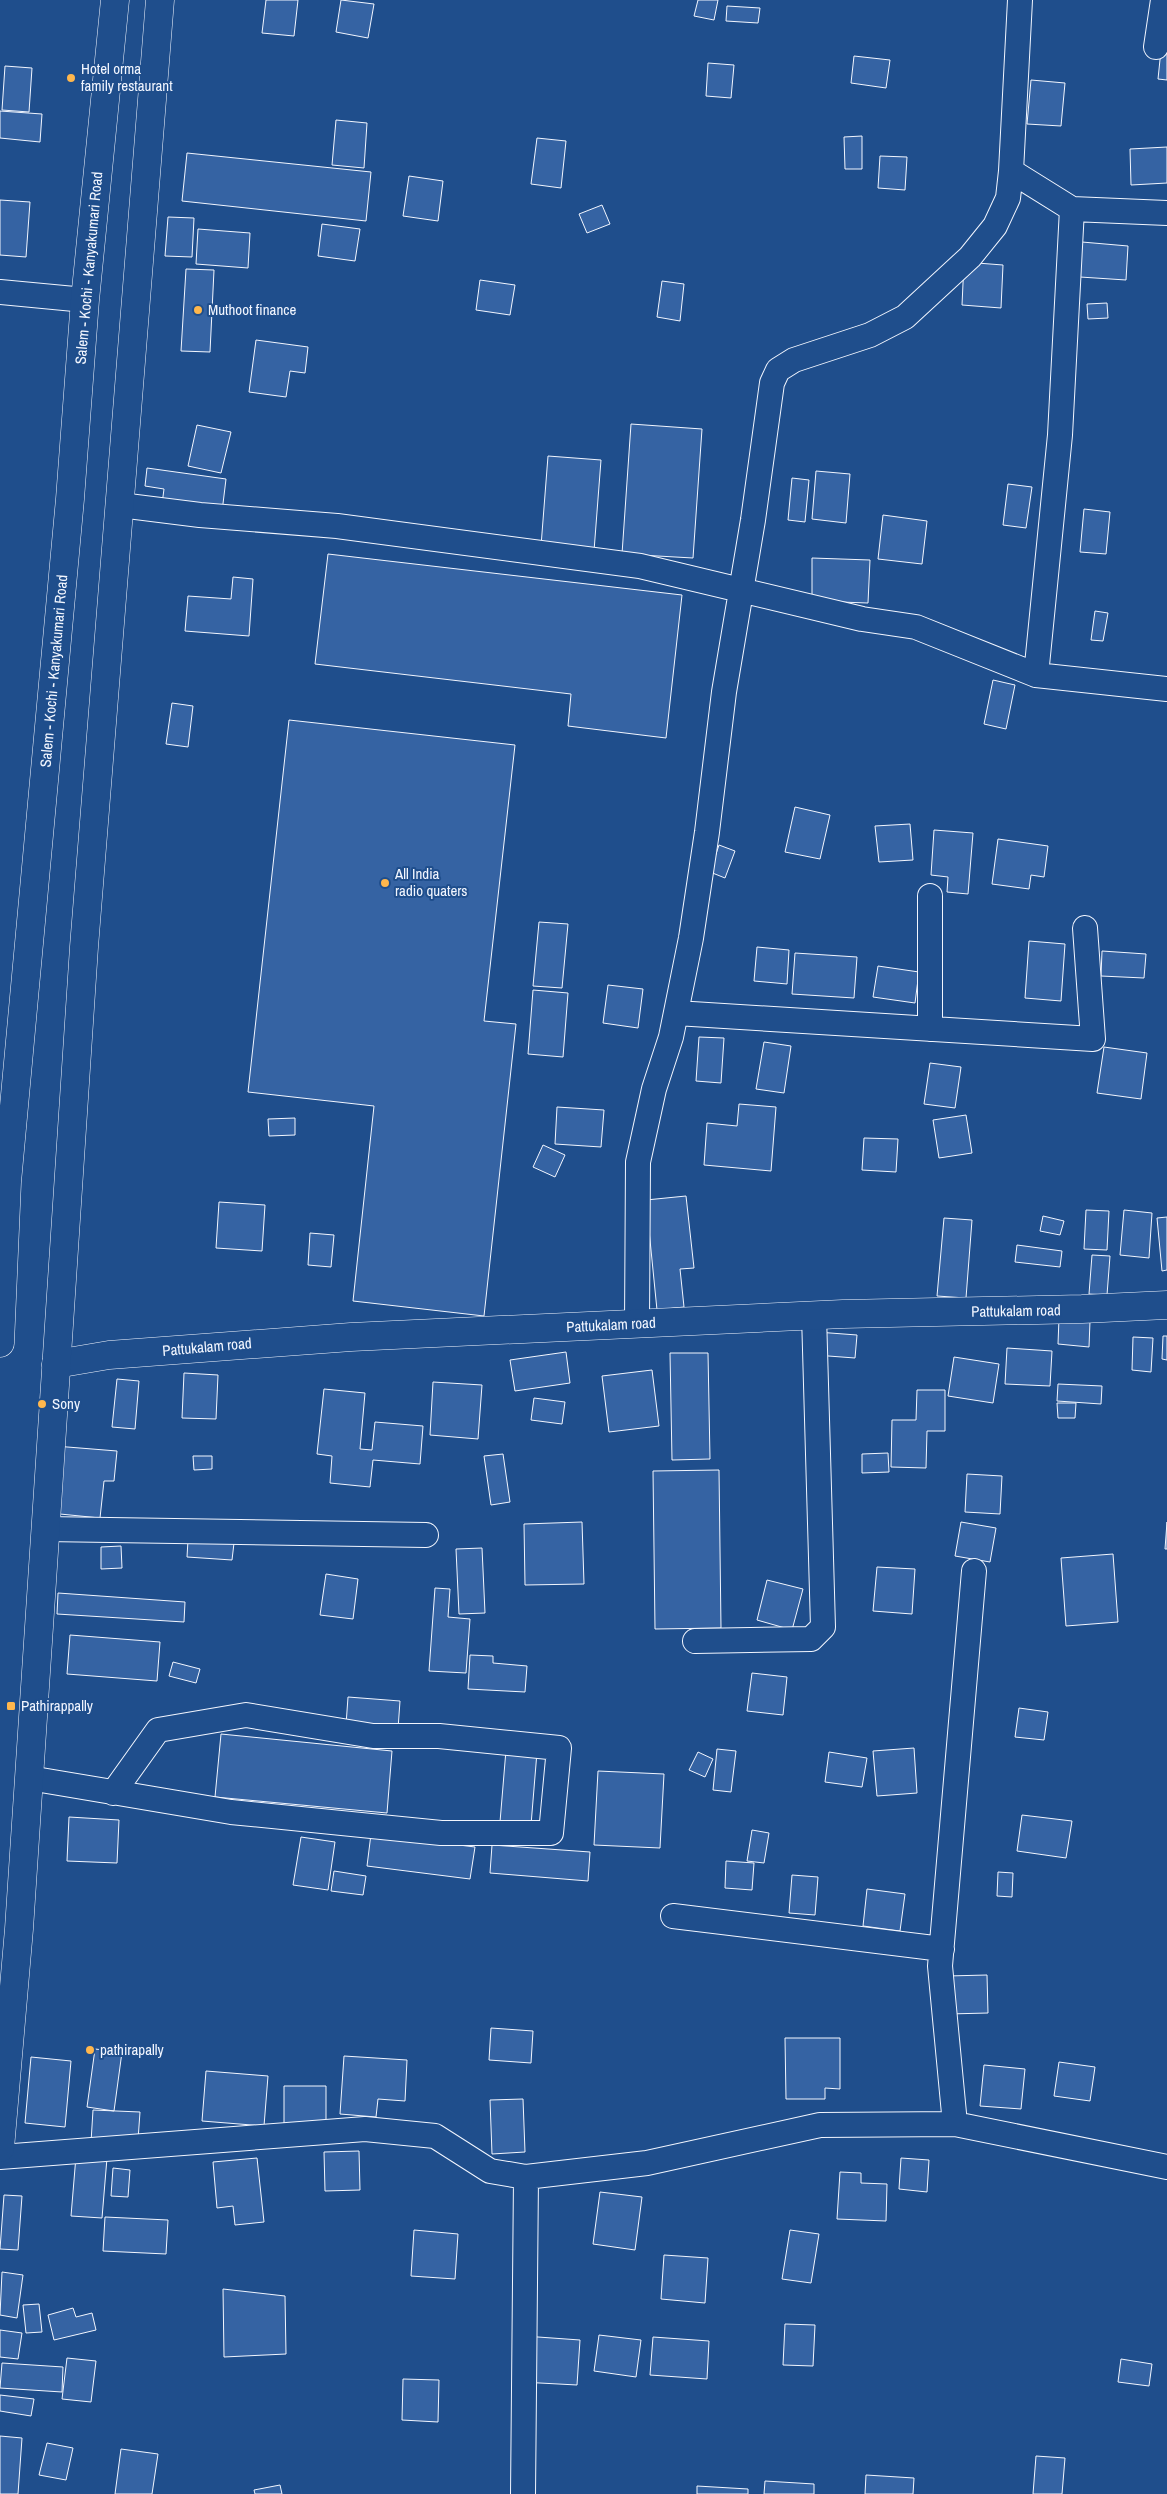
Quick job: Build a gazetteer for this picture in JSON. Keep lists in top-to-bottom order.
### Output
{
  "streets": {
    "main road": ["Salem - Kochi - Kanyakumari Road", "Pattukalam road"]
  },
  "places": {
    "other": [
      "Hotel orma family restaurant",
      "Muthoot finance",
      "All India radio quaters",
      "Sony",
      "pathirapally"
    ],
    "transit": ["Pathirappally"]
  }
}
